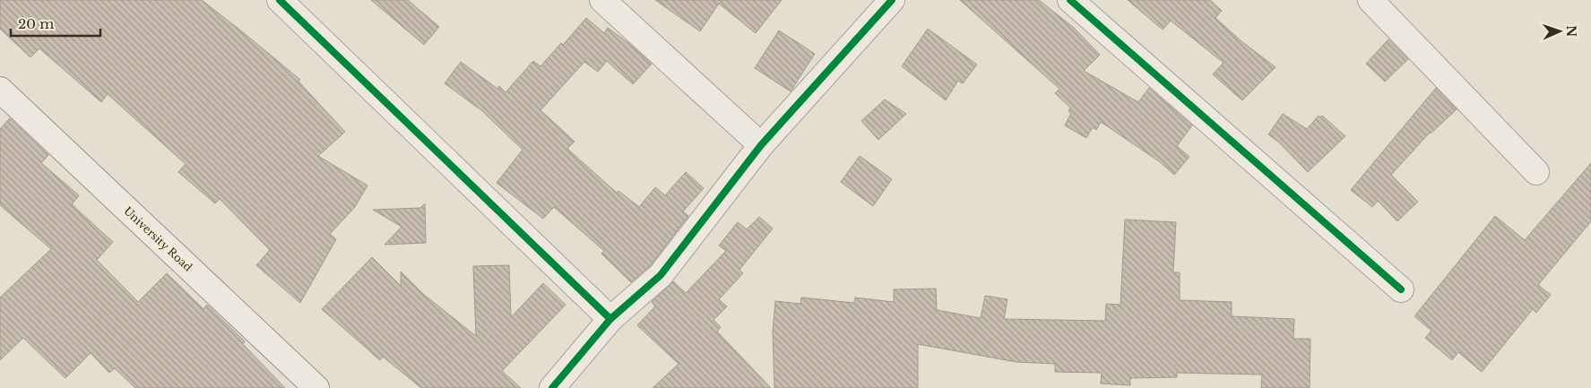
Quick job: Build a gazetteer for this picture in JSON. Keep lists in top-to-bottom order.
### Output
{
  "streets": {
    "street": ["University Road"]
  },
  "scale_bar": "20 m",
  "north": "right"
}
